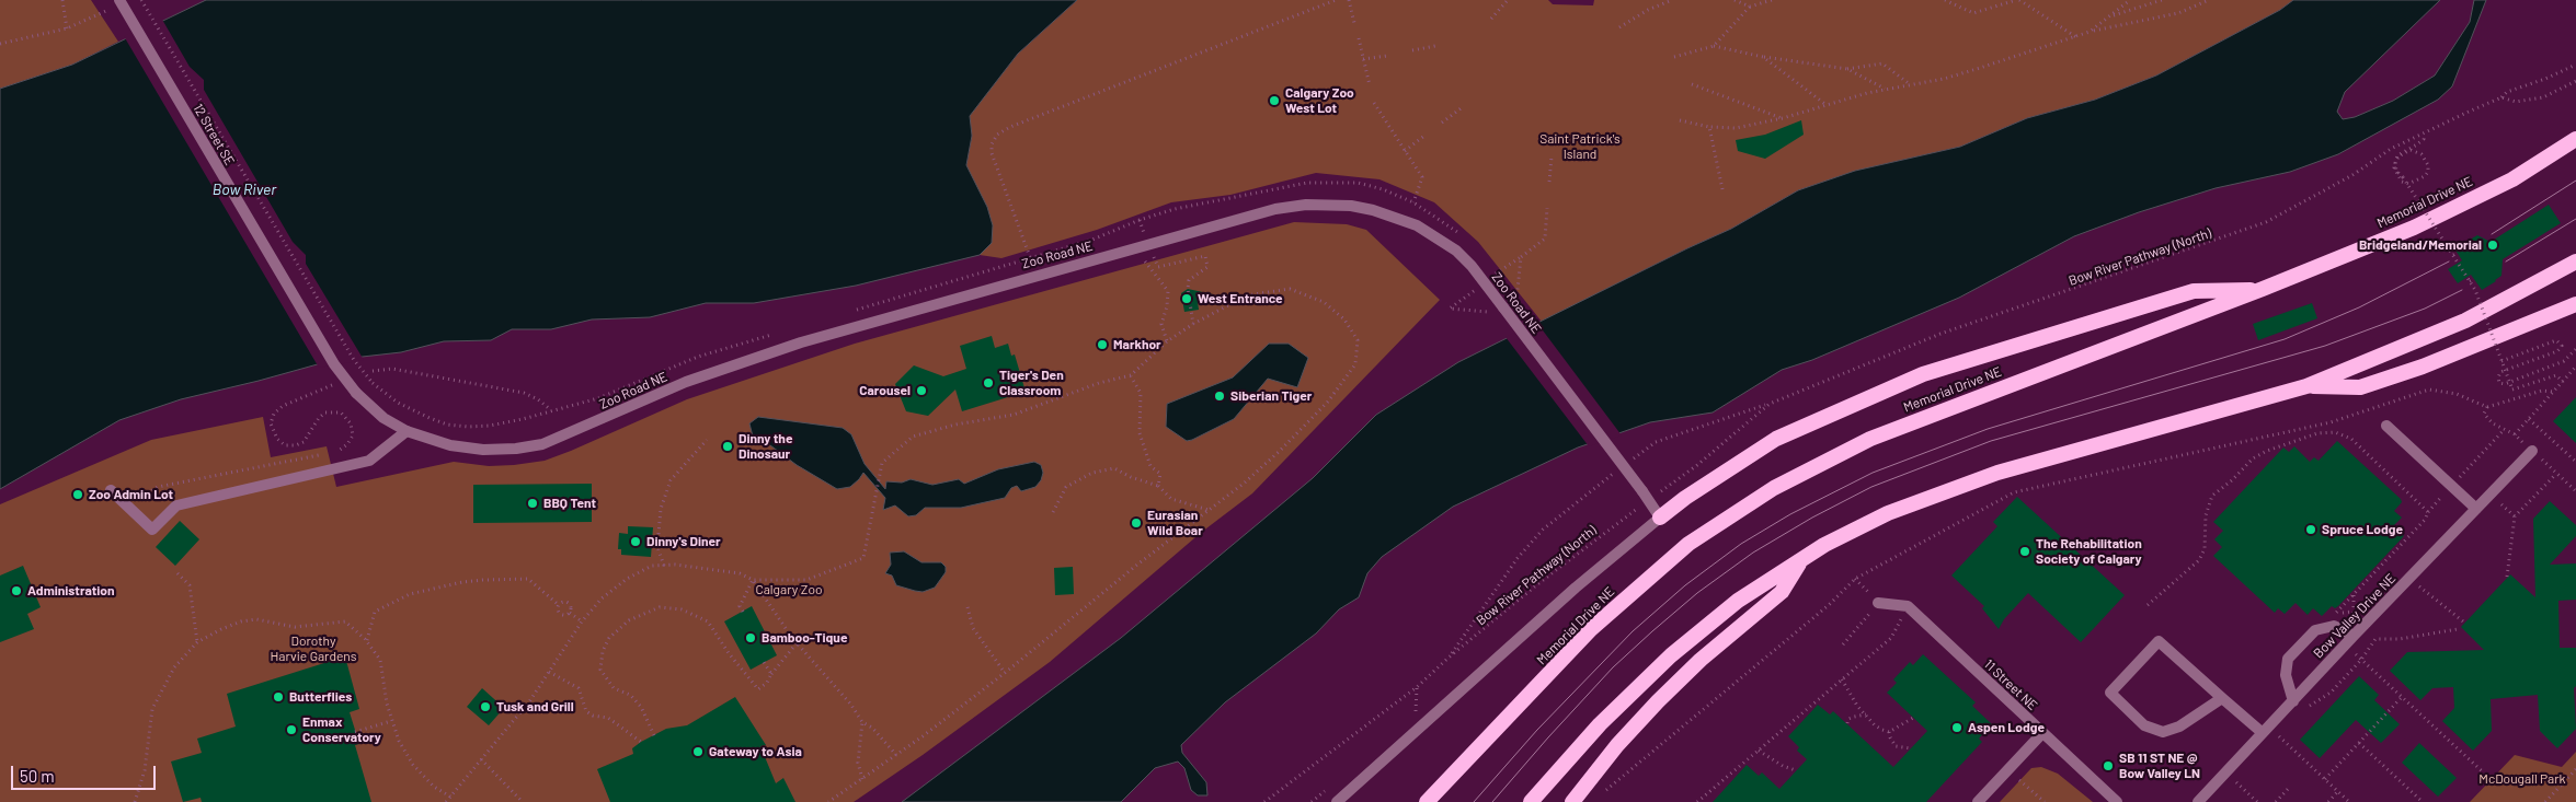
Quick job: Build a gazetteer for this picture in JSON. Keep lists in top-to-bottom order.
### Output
{
  "streets": {
    "highway": ["Memorial Drive NE"],
    "street": [
      "12 Street SE",
      "Zoo Road NE",
      "Bow Valley Drive NE",
      "11 Street NE"
    ],
    "path": ["Bow River Pathway (North)"]
  },
  "crossings": [
    ["12 Street SE", "Zoo Road NE"]
  ],
  "water": ["Bow River"],
  "parks": [
    "Saint Patrick's Island",
    "Calgary Zoo",
    "Dorothy Harvie Gardens",
    "McDougall Park"
  ],
  "places": [
    "Calgary Zoo West Lot",
    "Bridgeland/Memorial",
    "West Entrance",
    "Markhor",
    "Tiger's Den Classroom",
    "Carousel",
    "Siberian Tiger",
    "Dinny the Dinosaur",
    "Zoo Admin Lot",
    "BBQ Tent",
    "Eurasian Wild Boar",
    "Spruce Lodge",
    "Dinny's Diner",
    "The Rehabilitation Society of Calgary",
    "Administration",
    "Bamboo-Tique",
    "Butterflies",
    "Tusk and Grill",
    "Aspen Lodge",
    "Enmax Conservatory",
    "Gateway to Asia",
    "SB 11 ST NE @ Bow Valley LN"
  ],
  "scale_bar": "50 m"
}
